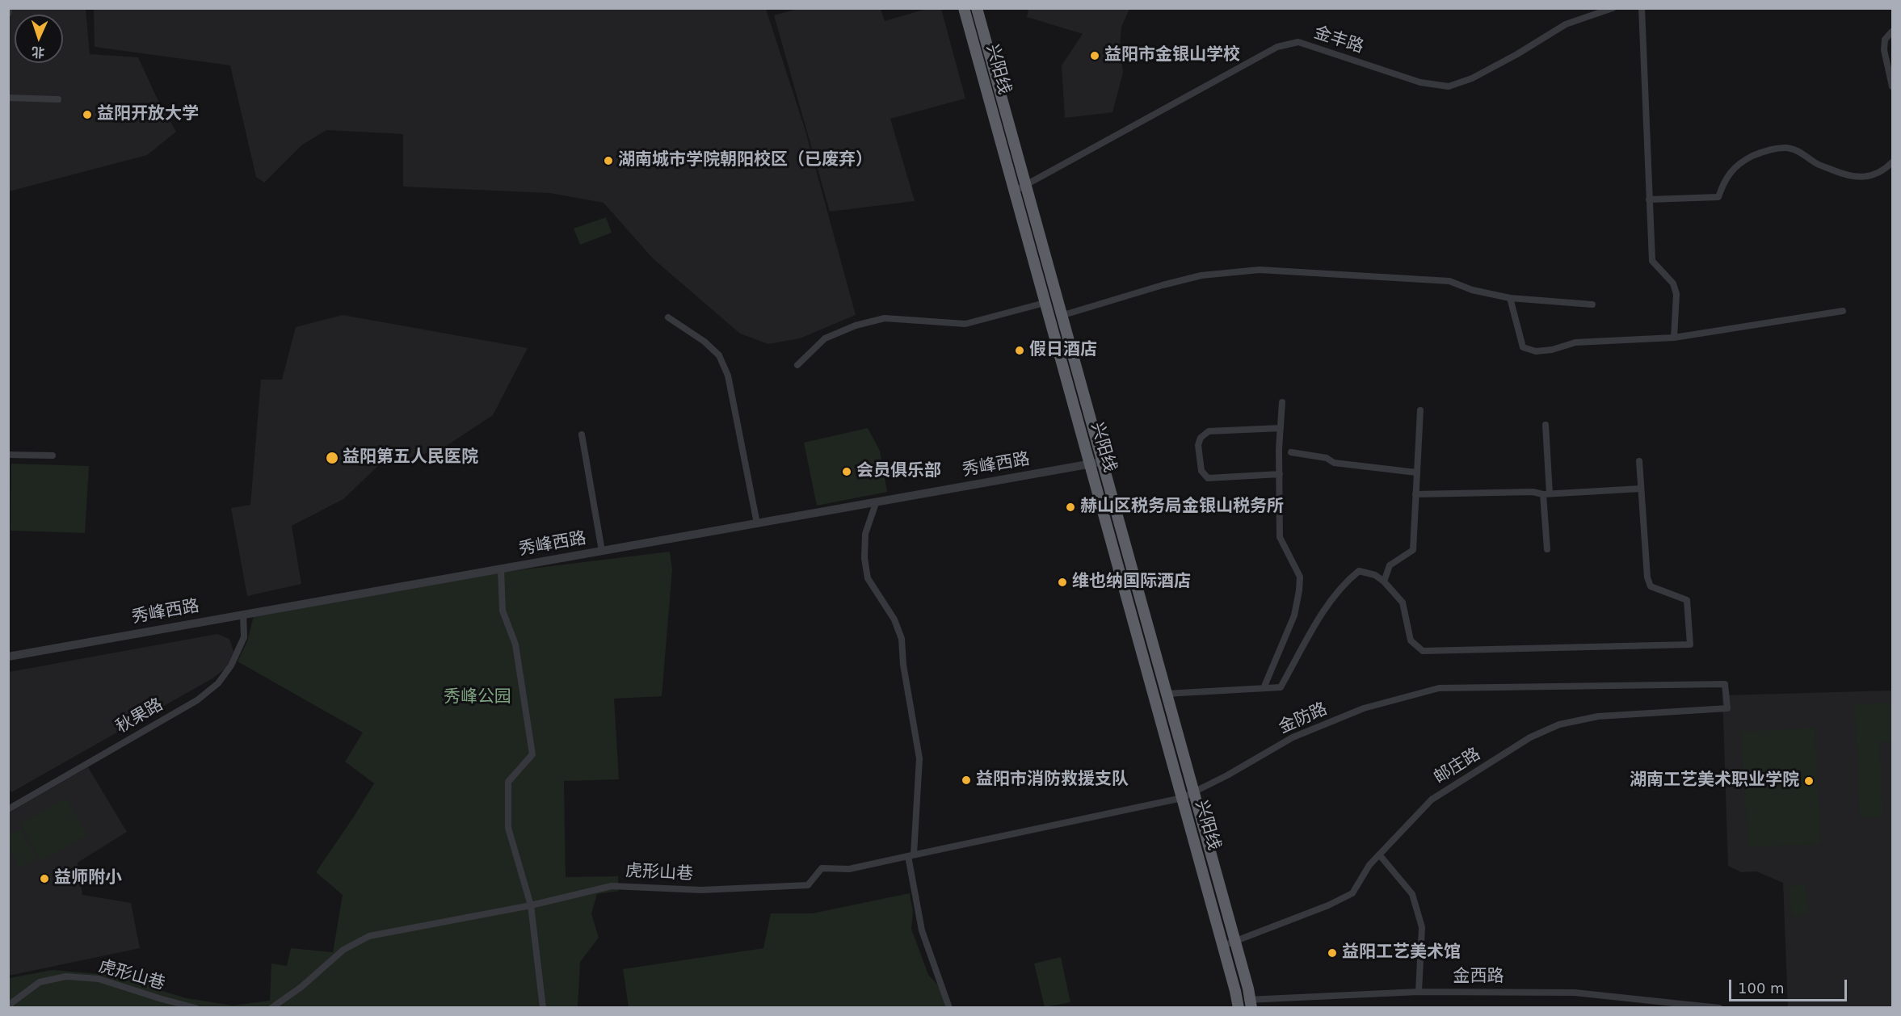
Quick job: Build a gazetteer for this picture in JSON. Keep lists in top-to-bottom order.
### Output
{
  "streets": {
    "highway": ["兴阳线"],
    "street": [
      "金丰路",
      "秀峰西路",
      "秋果路",
      "金防路",
      "邮庄路",
      "虎形山巷",
      "金西路"
    ]
  },
  "crossings": [
    ["金丰路", "兴阳线"],
    ["兴阳线", "秀峰西路"],
    ["兴阳线", "金防路"],
    ["兴阳线", "邮庄路"],
    ["兴阳线", "金西路"],
    ["秀峰西路", "秋果路"],
    ["金防路", "邮庄路"],
    ["金防路", "虎形山巷"]
  ],
  "parks": ["秀峰公园"],
  "places": [
    "益阳市金银山学校",
    "益阳开放大学",
    "湖南城市学院朝阳校区（已废弃）",
    "假日酒店",
    "益阳第五人民医院",
    "会员俱乐部",
    "赫山区税务局金银山税务所",
    "维也纳国际酒店",
    "益阳市消防救援支队",
    "湖南工艺美术职业学院",
    "益师附小",
    "益阳工艺美术馆"
  ],
  "scale_bar": "100 m",
  "north": "bottom"
}
